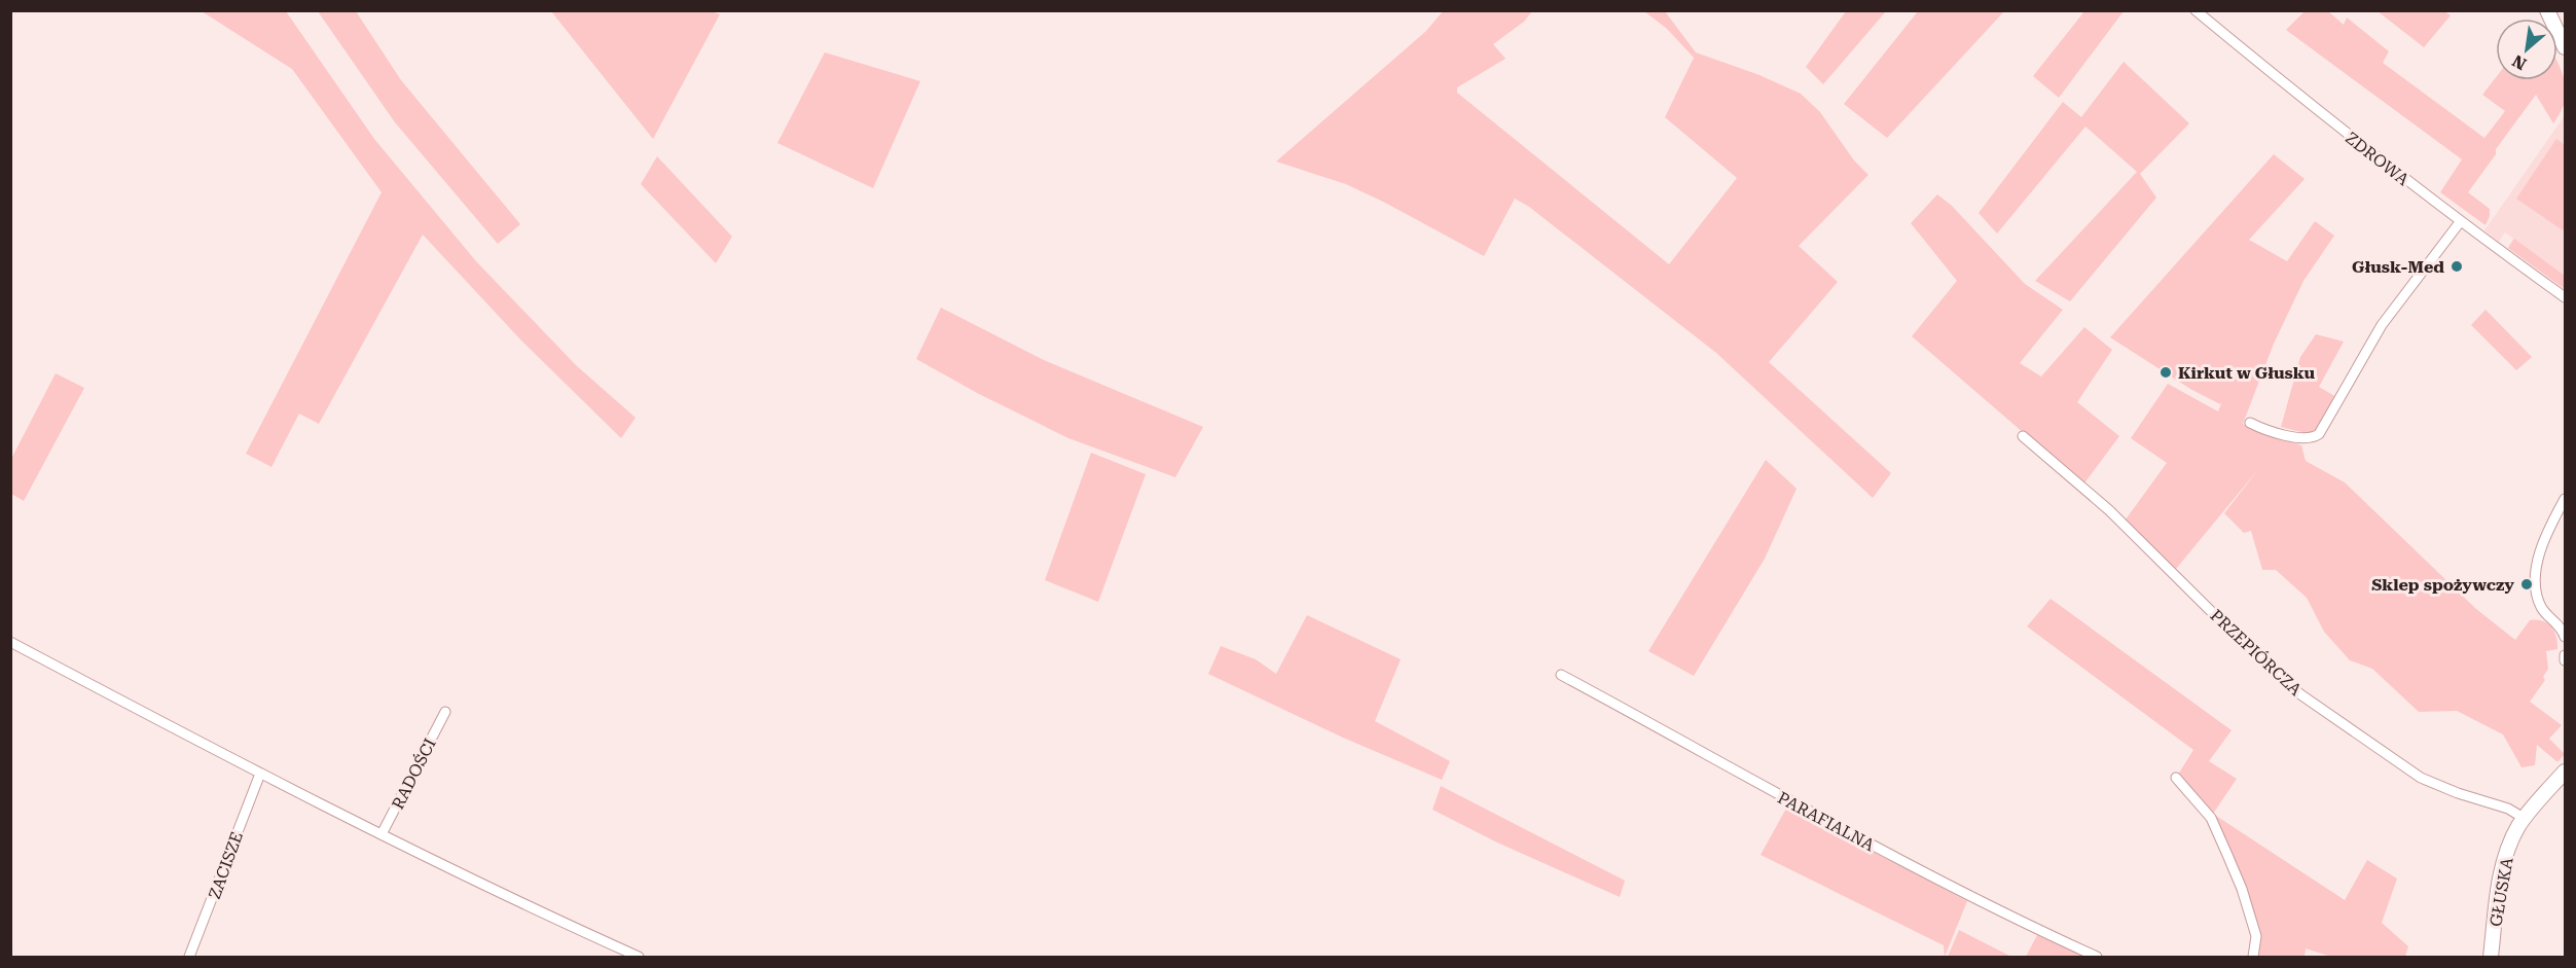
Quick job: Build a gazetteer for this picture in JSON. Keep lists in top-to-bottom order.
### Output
{
  "streets": {
    "street": [
      "ZDROWA",
      "PRZEPIÓRCZA",
      "RADOŚCI",
      "PARAFIALNA",
      "ZACISZE",
      "GŁUSKA"
    ]
  },
  "crossings": [
    ["PRZEPIÓRCZA", "GŁUSKA"]
  ],
  "places": ["Głusk-Med", "Kirkut w Głusku", "Sklep spożywczy"],
  "north": "bottom left"
}
